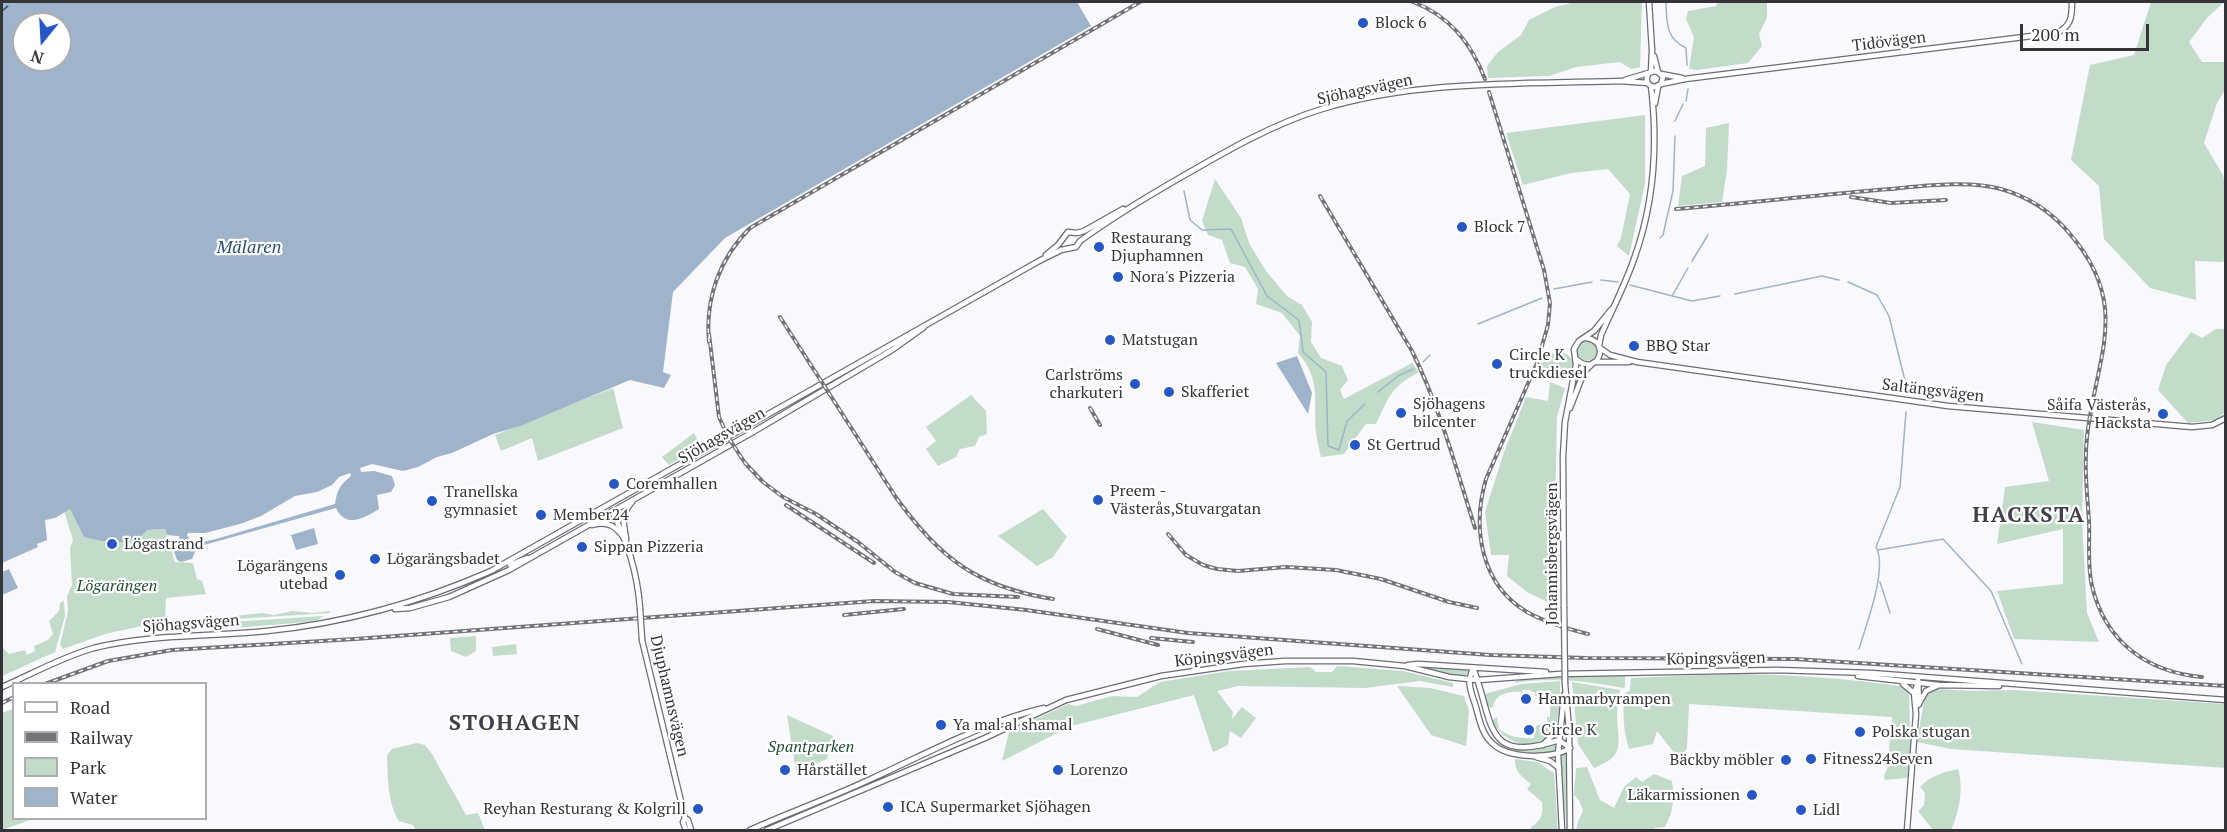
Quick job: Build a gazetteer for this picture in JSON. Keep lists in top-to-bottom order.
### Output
{
  "streets": {
    "main road": [
      "Tidövägen",
      "Sjöhagsvägen",
      "Saltängsvägen",
      "Johannisbergsvägen",
      "Köpingsvägen",
      "Djuphamnsvägen"
    ]
  },
  "crossings": [
    ["Tidövägen", "Sjöhagsvägen"],
    ["Sjöhagsvägen", "Djuphamnsvägen"],
    ["Saltängsvägen", "Johannisbergsvägen"]
  ],
  "districts": ["HACKSTA", "STOHAGEN"],
  "water": ["Mälaren"],
  "parks": ["Lögarängen", "Spantparken"],
  "places": [
    "Block 6",
    "Block 7",
    "Restaurang Djuphamnen",
    "Nora's Pizzeria",
    "Matstugan",
    "BBQ Star",
    "Circle K truckdiesel",
    "Carlströms charkuteri",
    "Skafferiet",
    "Sjöhagens bilcenter",
    "Såifa Västerås, Hacksta",
    "St Gertrud",
    "Coremhallen",
    "Preem - Västerås,Stuvargatan",
    "Tranellska gymnasiet",
    "Member24",
    "Lögastrand",
    "Sippan Pizzeria",
    "Lögarängsbadet",
    "Lögarängens utebad",
    "Hammarbyrampen",
    "Ya mal al shamal",
    "Circle K",
    "Polska stugan",
    "Fitness24Seven",
    "Bäckby möbler",
    "Hårstället",
    "Lorenzo",
    "Läkarmissionen",
    "ICA Supermarket Sjöhagen",
    "Reyhan Resturang & Kolgrill",
    "Lidl"
  ],
  "legend": [
    "Road",
    "Railway",
    "Park",
    "Water"
  ],
  "scale_bar": "200 m",
  "north": "bottom"
}
